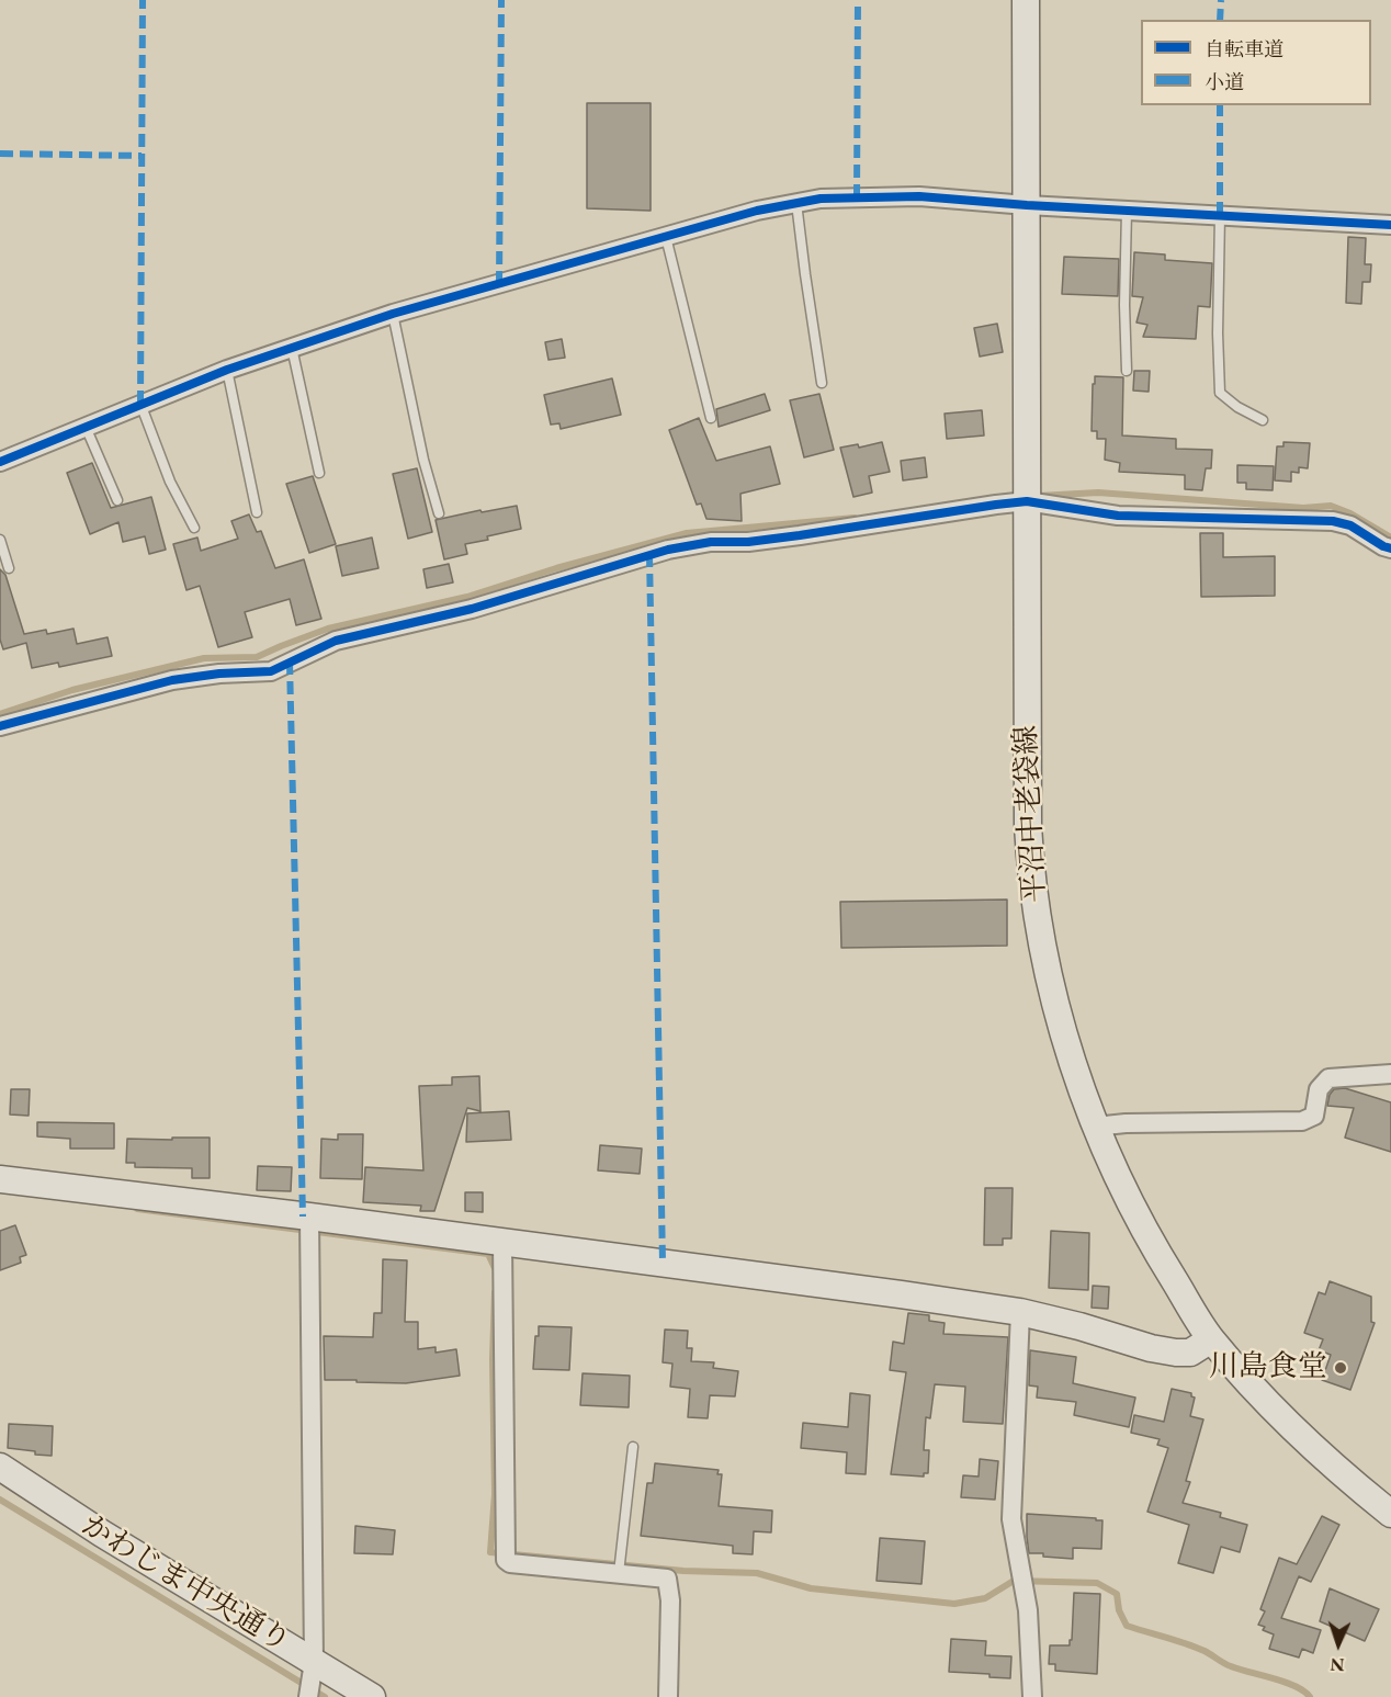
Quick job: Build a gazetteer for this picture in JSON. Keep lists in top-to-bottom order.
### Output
{
  "streets": {
    "street": ["平沼中老袋線", "かわじま中央通り"]
  },
  "places": ["川島食堂"],
  "legend": ["自転車道", "小道"],
  "north": "bottom"
}
